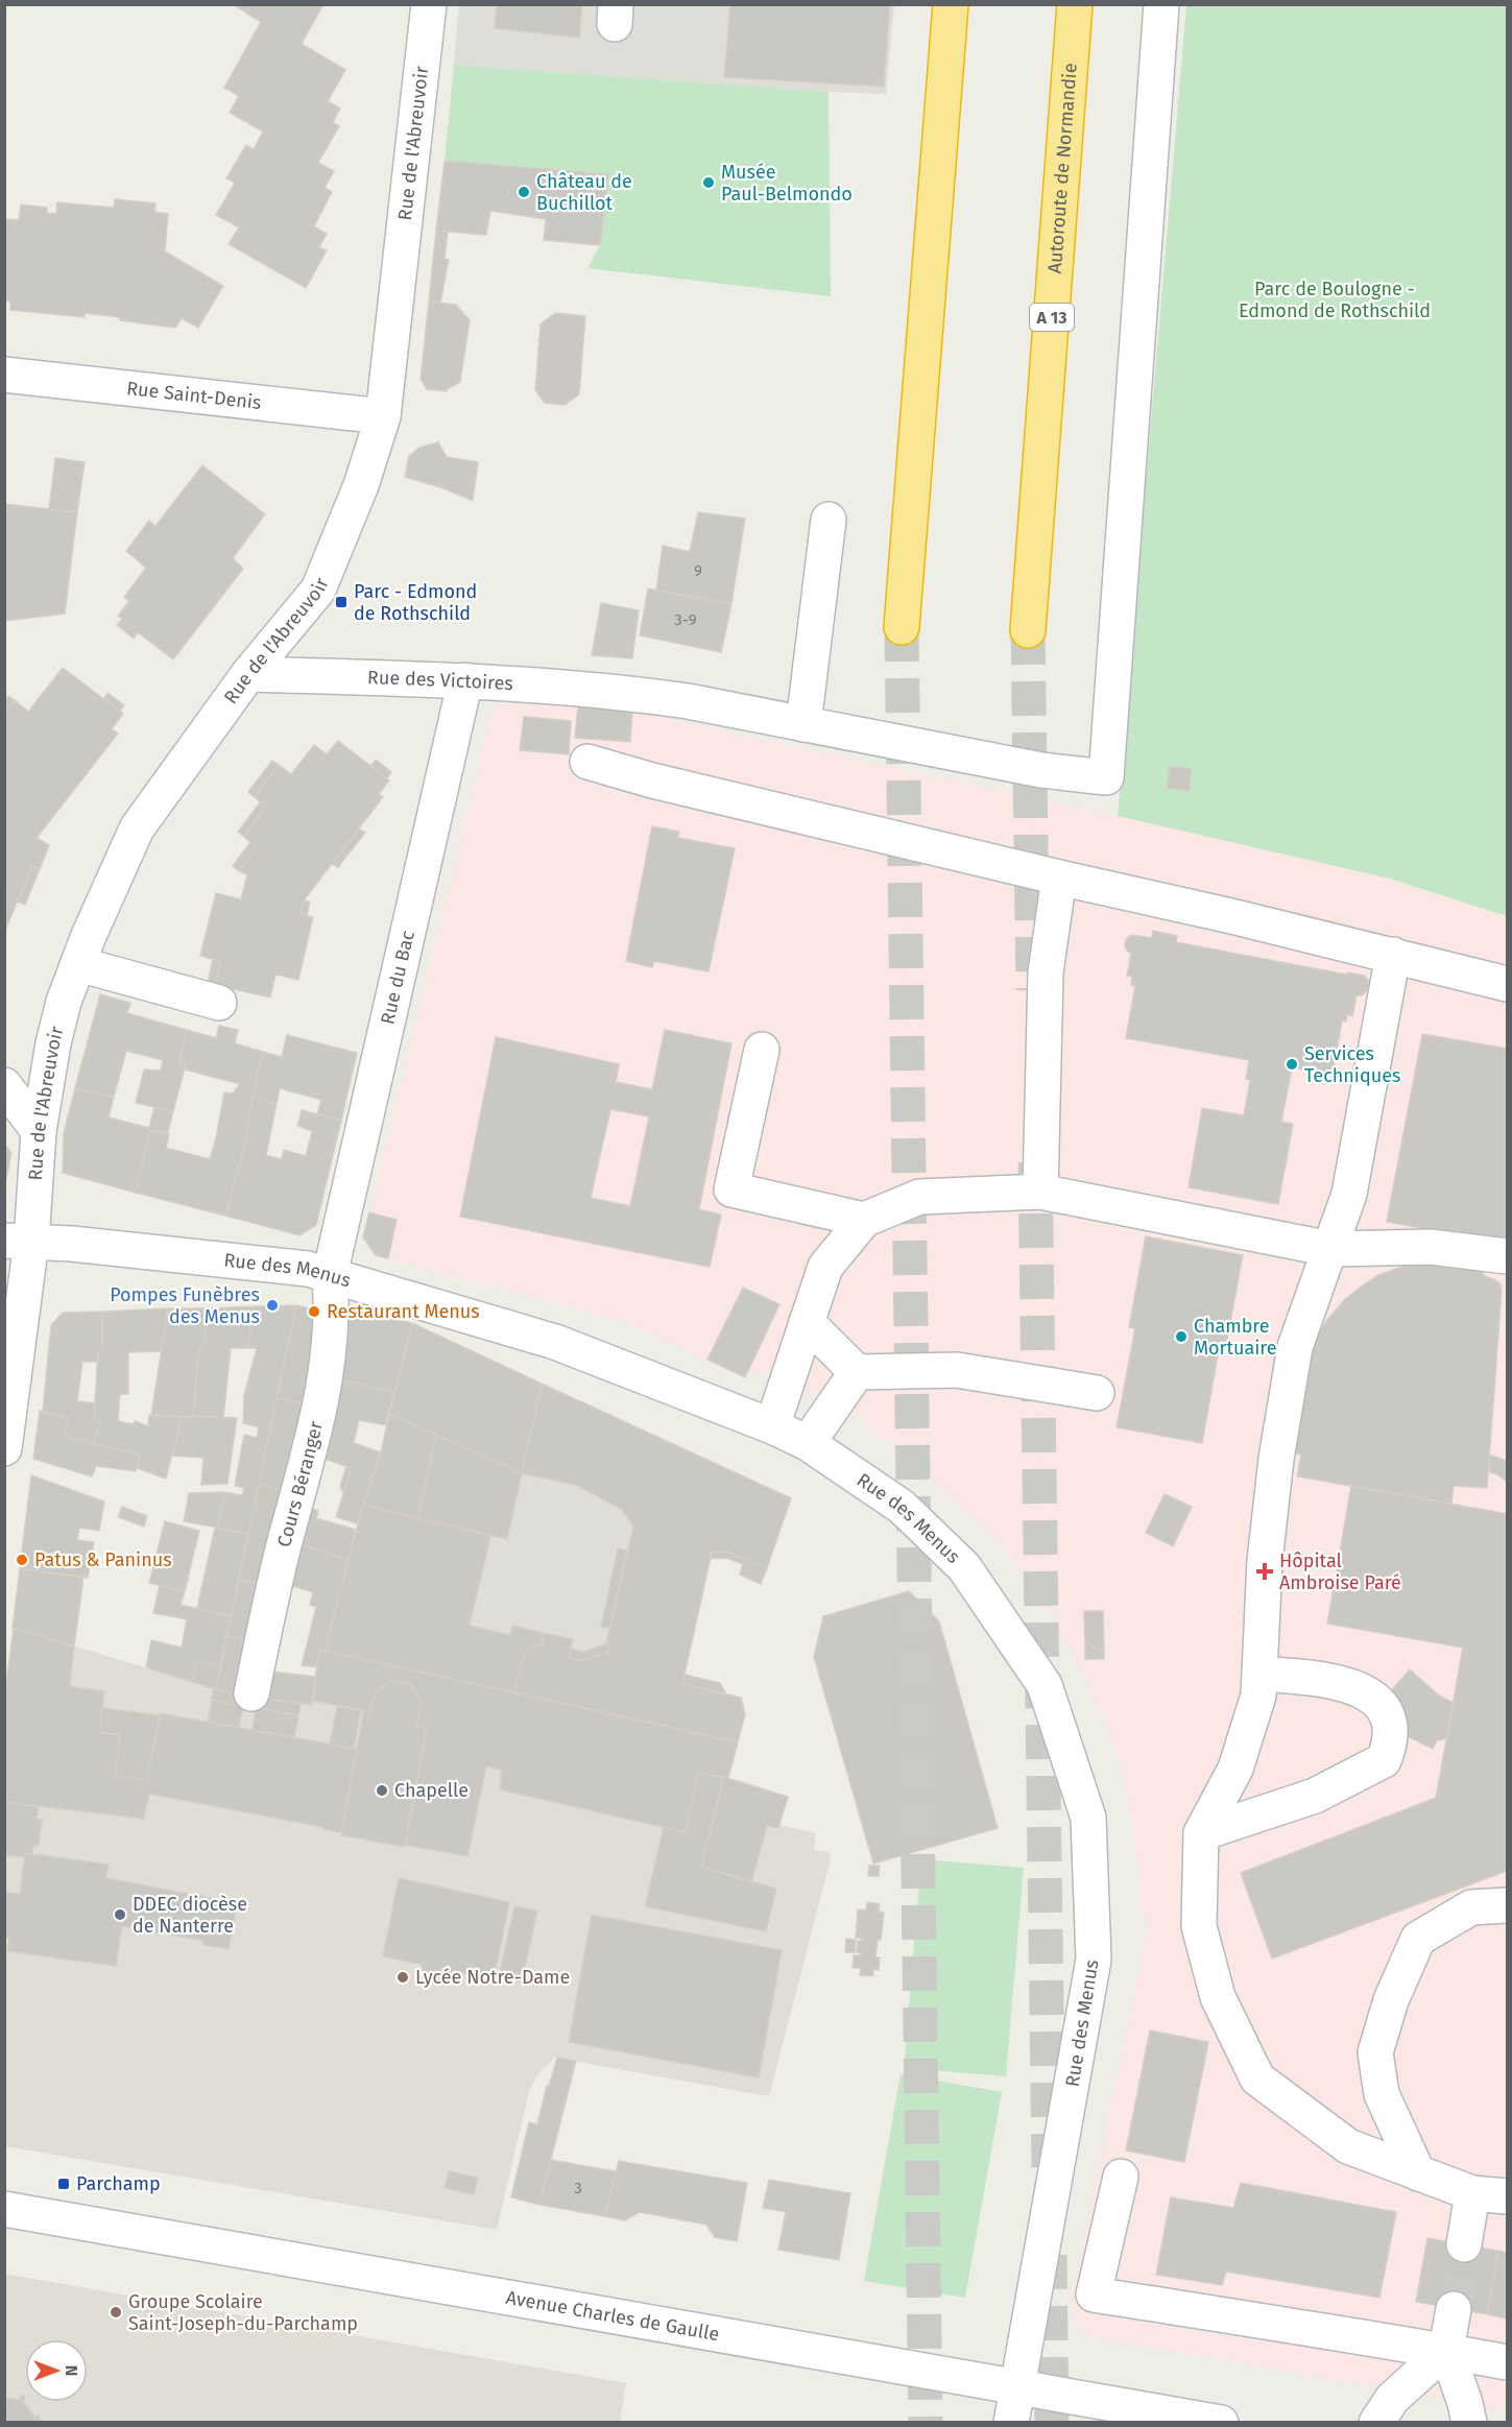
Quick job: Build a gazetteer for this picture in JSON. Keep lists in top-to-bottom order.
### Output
{
  "streets": {
    "highway": ["Autoroute de Normandie", "A 13"],
    "street": [
      "Rue de l'Abreuvoir",
      "Rue Saint-Denis",
      "Rue des Victoires",
      "Rue du Bac",
      "Rue des Menus",
      "Cours Béranger",
      "Avenue Charles de Gaulle"
    ]
  },
  "crossings": [
    ["Rue de l'Abreuvoir", "Rue Saint-Denis"],
    ["Rue de l'Abreuvoir", "Rue des Victoires"],
    ["Rue de l'Abreuvoir", "Rue des Menus"],
    ["Rue des Victoires", "Rue du Bac"],
    ["Rue du Bac", "Rue des Menus"],
    ["Rue du Bac", "Cours Béranger"],
    ["Rue des Menus", "Cours Béranger"],
    ["Rue des Menus", "Avenue Charles de Gaulle"]
  ],
  "parks": ["Parc de Boulogne - Edmond de Rothschild"],
  "places": {
    "other": [
      "Musée Paul-Belmondo",
      "Château de Buchillot",
      "Services Techniques",
      "Pompes Funèbres des Menus",
      "Restaurant Menus",
      "Chambre Mortuaire",
      "Patus & Paninus",
      "Chapelle",
      "DDEC diocèse de Nanterre",
      "Lycée Notre-Dame",
      "Groupe Scolaire Saint-Joseph-du-Parchamp"
    ],
    "transit": ["Parc - Edmond de Rothschild", "Parchamp"],
    "health": ["Hôpital Ambroise Paré"]
  },
  "house_numbers": ["9", "3-9", "3"],
  "north": "right"
}
